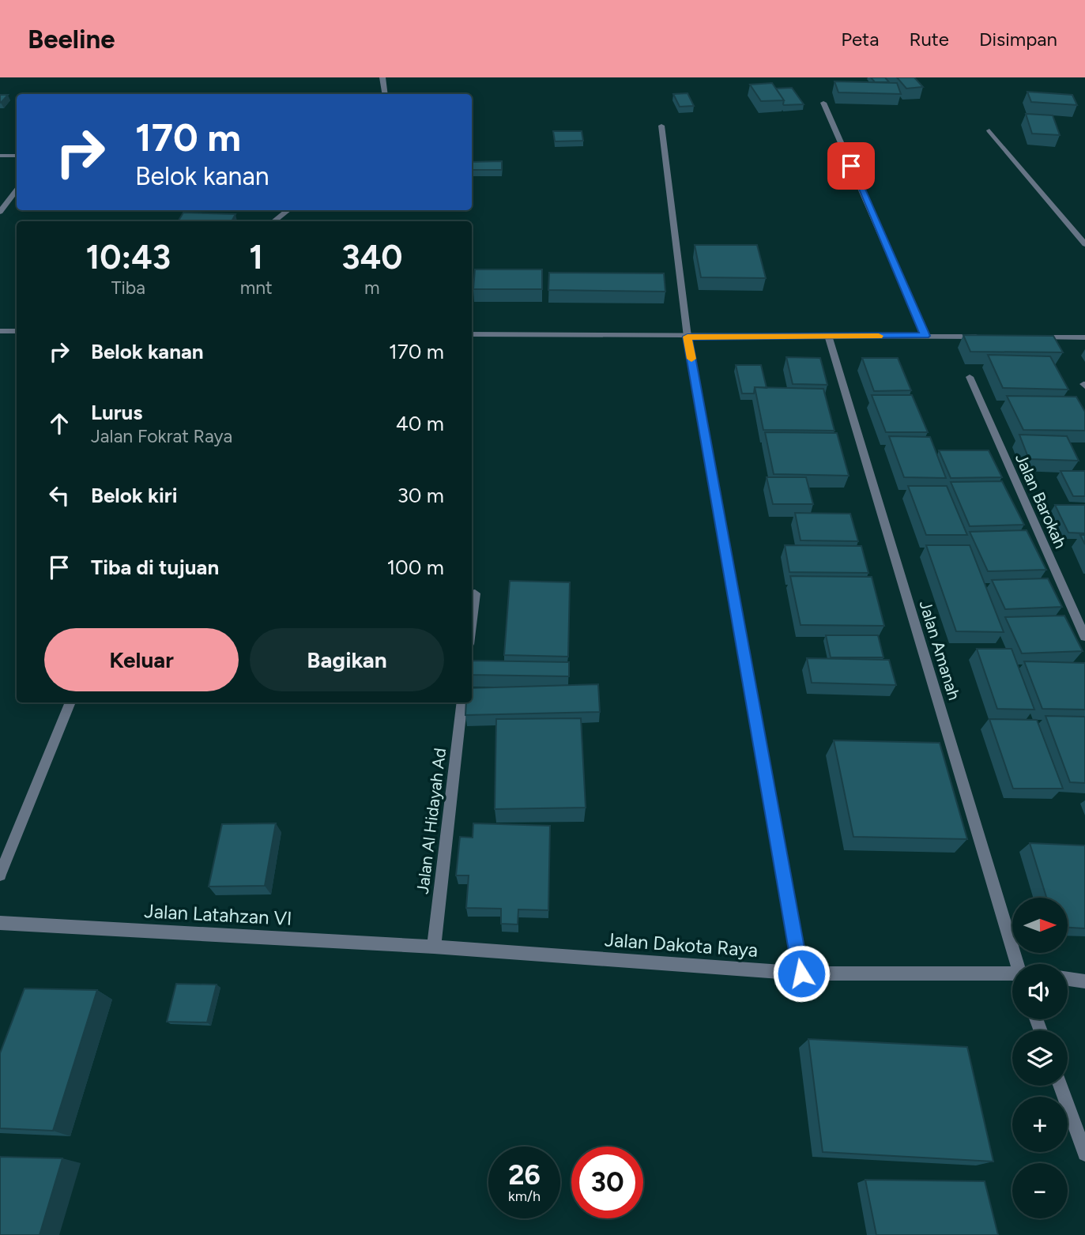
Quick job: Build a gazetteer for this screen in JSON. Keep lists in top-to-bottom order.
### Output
{
  "streets": {
    "street": [
      "Jalan Barokah",
      "Jalan Amanah",
      "Jalan Al Hidayah Ad",
      "Jalan Latahzan VI",
      "Jalan Dakota Raya"
    ]
  },
  "crossings": [
    ["Jalan Al Hidayah Ad", "Jalan Latahzan VI"],
    ["Jalan Al Hidayah Ad", "Jalan Dakota Raya"],
    ["Jalan Latahzan VI", "Jalan Dakota Raya"]
  ],
  "north": "right",
  "page": {
    "header": "Beeline",
    "nav": ["Peta", "Rute", "Disimpan"],
    "turn": ["170 m", "Belok kanan"],
    "eta": [
      "10:43",
      "Tiba",
      "1",
      "mnt",
      "340",
      "m"
    ],
    "list": [
      {
        "name": "Belok kanan",
        "value": "170 m"
      },
      {
        "name": "Lurus",
        "note": "Jalan Fokrat Raya",
        "value": "40 m"
      },
      {
        "name": "Belok kiri",
        "value": "30 m"
      },
      {
        "name": "Tiba di tujuan",
        "value": "100 m"
      }
    ],
    "buttons": ["Keluar", "Bagikan"],
    "map_buttons": ["+", "−"],
    "speed": "26 km/h",
    "limit": "30"
  }
}
